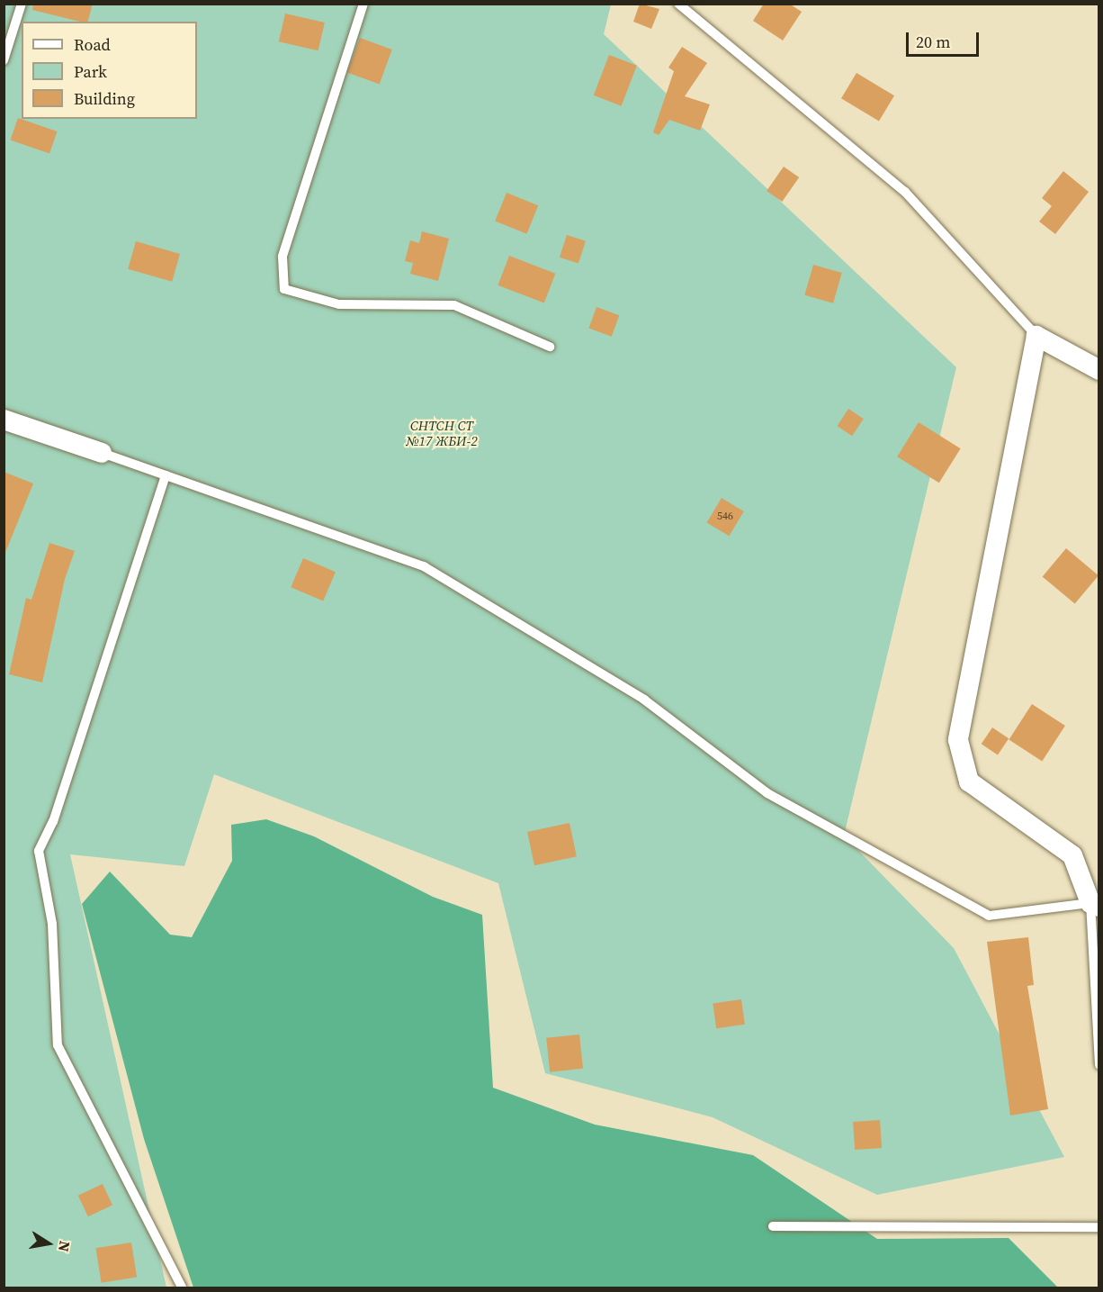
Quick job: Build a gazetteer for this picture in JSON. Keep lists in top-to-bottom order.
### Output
{
  "parks": ["СНТСН СТ №17 ЖБИ-2"],
  "house_numbers": ["546"],
  "legend": ["Road", "Park", "Building"],
  "scale_bar": "20 m",
  "north": "right"
}
